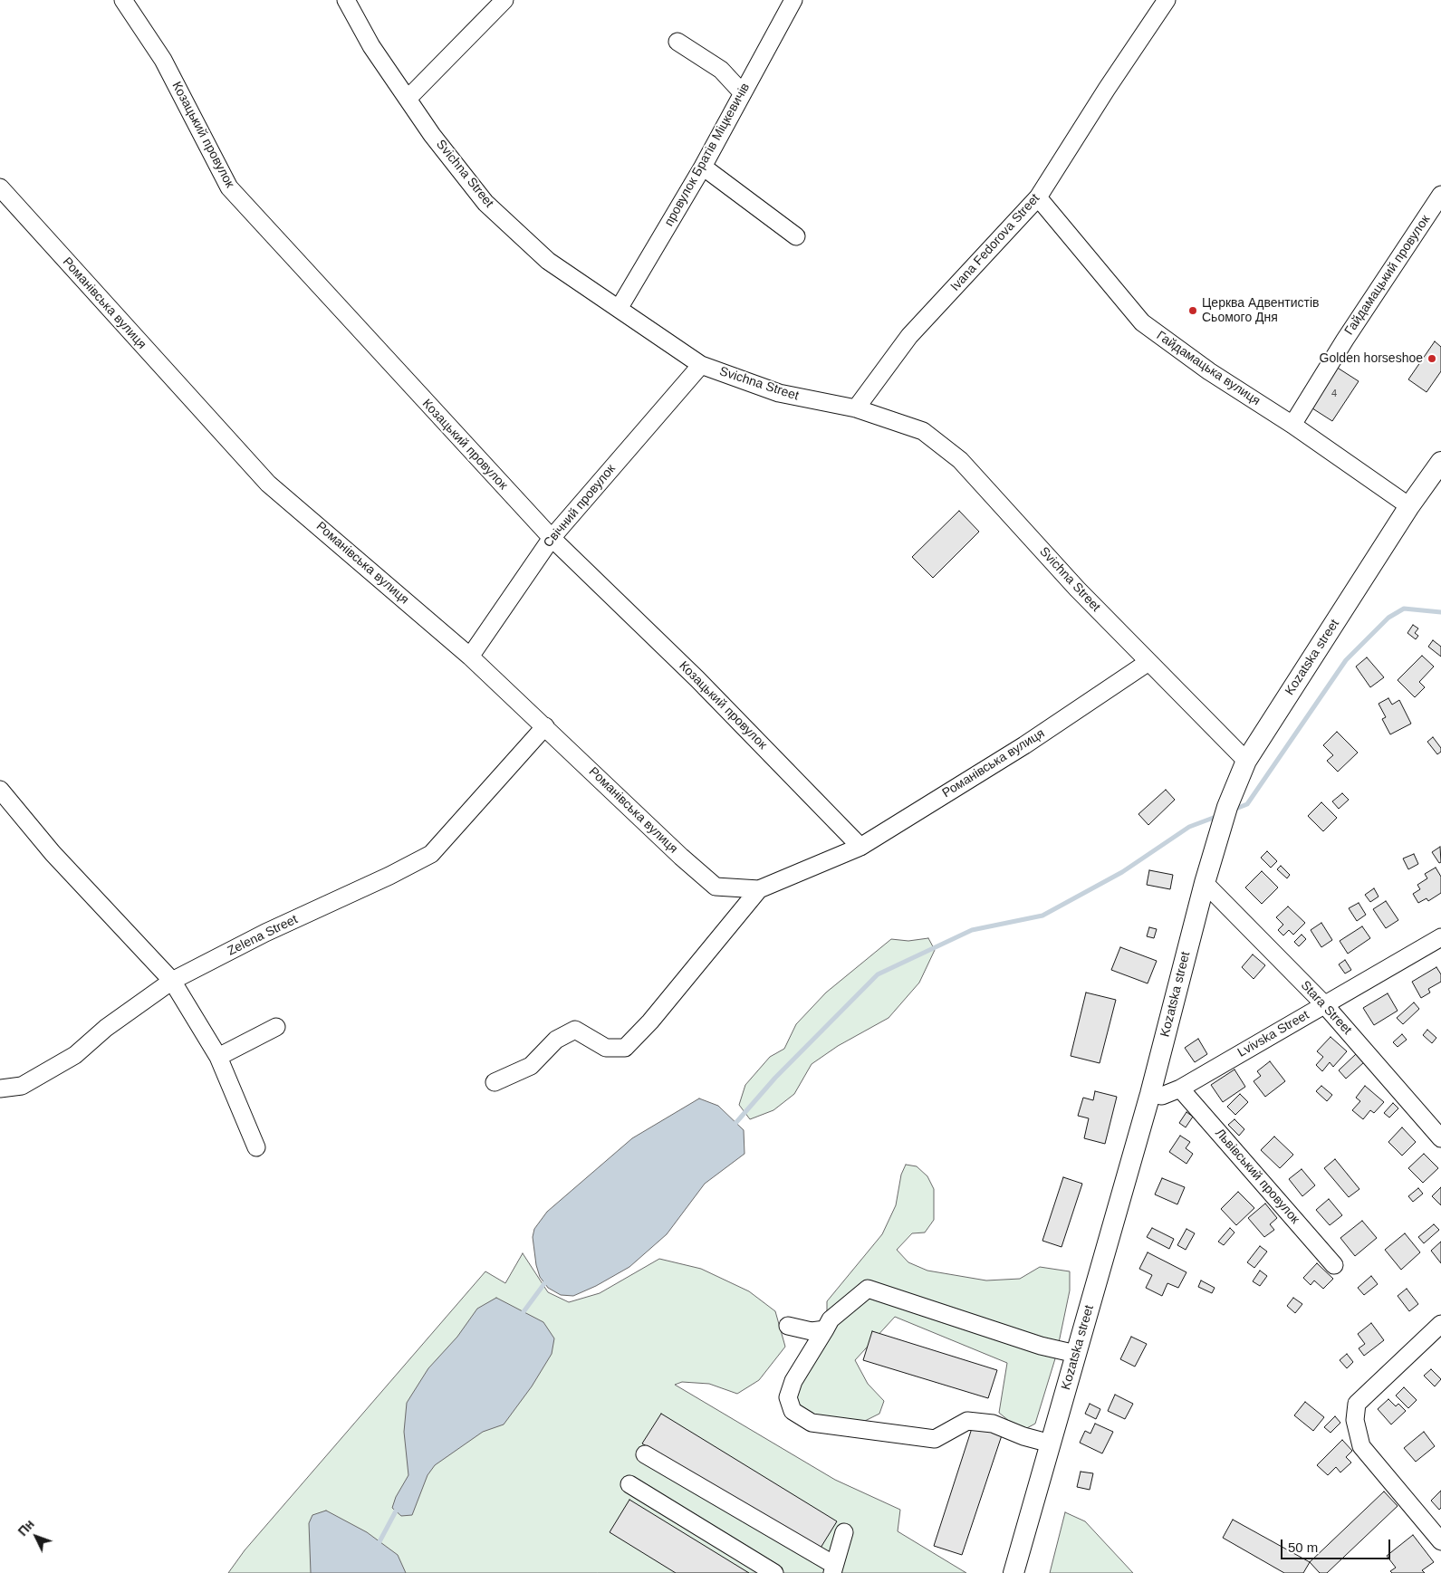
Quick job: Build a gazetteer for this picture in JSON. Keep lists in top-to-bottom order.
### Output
{
  "streets": {
    "main road": ["Kozatska street"],
    "street": [
      "Козацький провулок",
      "провулок Братів Міцкевичів",
      "Svichna Street",
      "Ivana Fedorova Street",
      "Гайдамацький провулок",
      "Романівська вулиця",
      "Гайдамацька вулиця",
      "Свічний провулок",
      "Zelena Street",
      "Stara Street",
      "Lvivska Street",
      "Львівський провулок"
    ]
  },
  "crossings": [
    ["Козацький провулок", "Романівська вулиця"],
    ["Козацький провулок", "Свічний провулок"],
    ["провулок Братів Міцкевичів", "Svichna Street"],
    ["Svichna Street", "Ivana Fedorova Street"],
    ["Svichna Street", "Романівська вулиця"],
    ["Svichna Street", "Свічний провулок"],
    ["Svichna Street", "Kozatska street"],
    ["Ivana Fedorova Street", "Гайдамацька вулиця"],
    ["Гайдамацький провулок", "Гайдамацька вулиця"],
    ["Романівська вулиця", "Свічний провулок"],
    ["Романівська вулиця", "Zelena Street"],
    ["Гайдамацька вулиця", "Kozatska street"],
    ["Kozatska street", "Stara Street"],
    ["Kozatska street", "Lvivska Street"],
    ["Stara Street", "Lvivska Street"],
    ["Lvivska Street", "Львівський провулок"]
  ],
  "places": ["Церква Адвентистiв Сьомого Дня", "Golden horseshoe"],
  "house_numbers": ["4"],
  "scale_bar": "50 m",
  "north": "top left"
}
